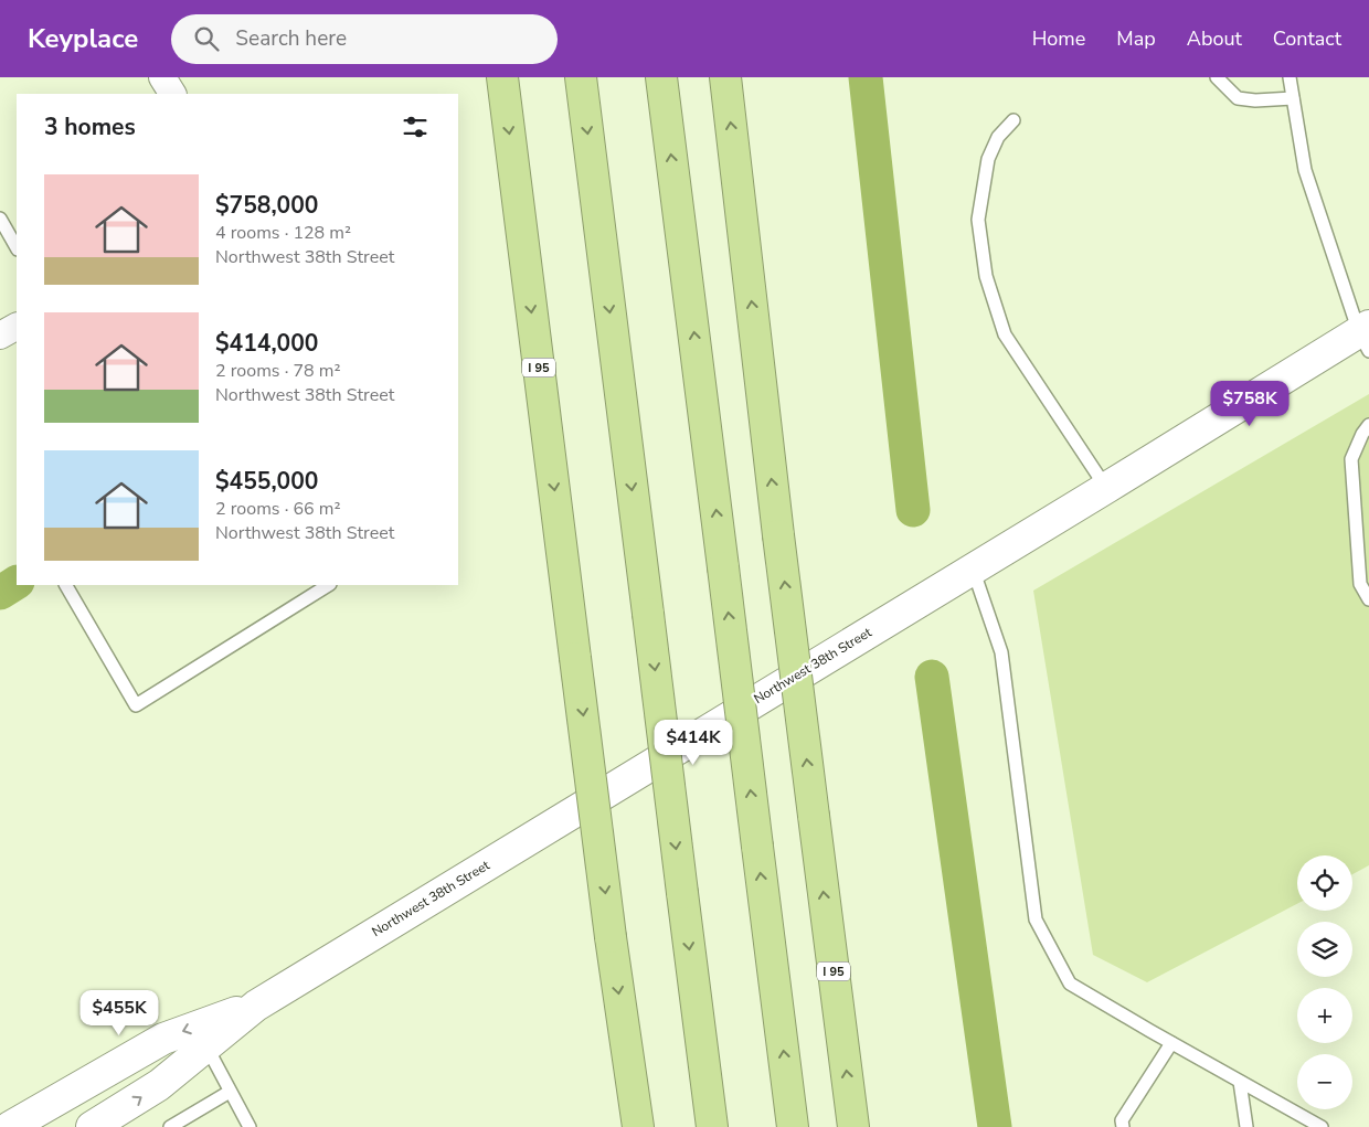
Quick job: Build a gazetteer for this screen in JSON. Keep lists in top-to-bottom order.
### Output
{
  "streets": {
    "highway": ["I 95"],
    "street": ["Northwest 38th Street"]
  },
  "page": {
    "header": "Keyplace",
    "search": "Search here",
    "nav": [
      "Home",
      "Map",
      "About",
      "Contact"
    ],
    "heading": "3 homes",
    "list": [
      {
        "name": "$758,000",
        "note": "4 rooms · 128 m² · Northwest 38th Street"
      },
      {
        "name": "$414,000",
        "note": "2 rooms · 78 m² · Northwest 38th Street"
      },
      {
        "name": "$455,000",
        "note": "2 rooms · 66 m² · Northwest 38th Street"
      }
    ],
    "price": ["$758K", "$414K", "$455K"],
    "map_buttons": ["+", "−"]
  }
}
